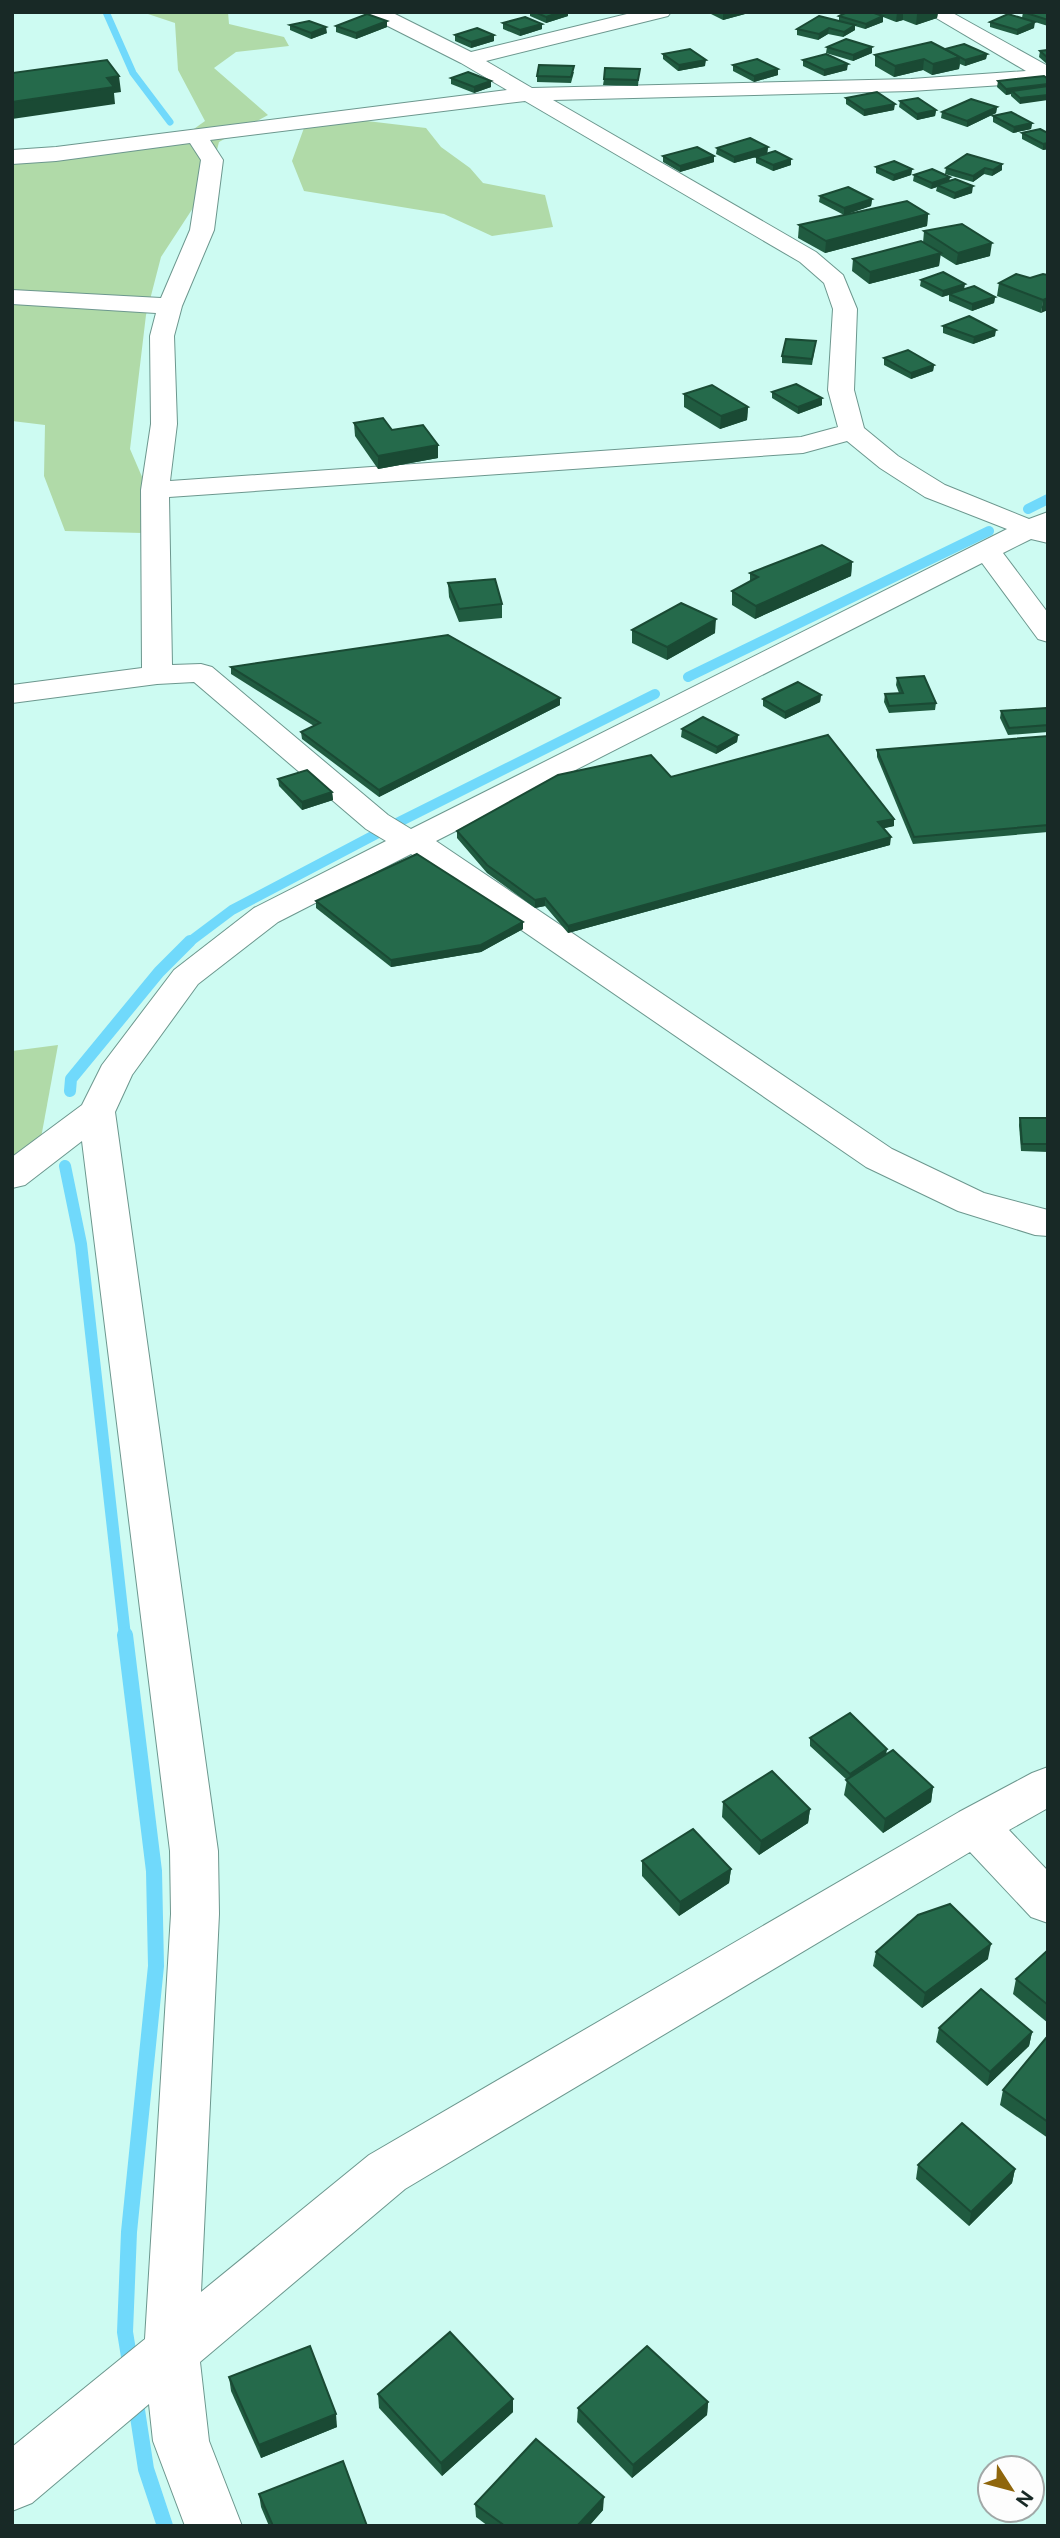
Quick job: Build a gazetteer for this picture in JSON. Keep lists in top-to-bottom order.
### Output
{
  "north": "bottom right"
}
